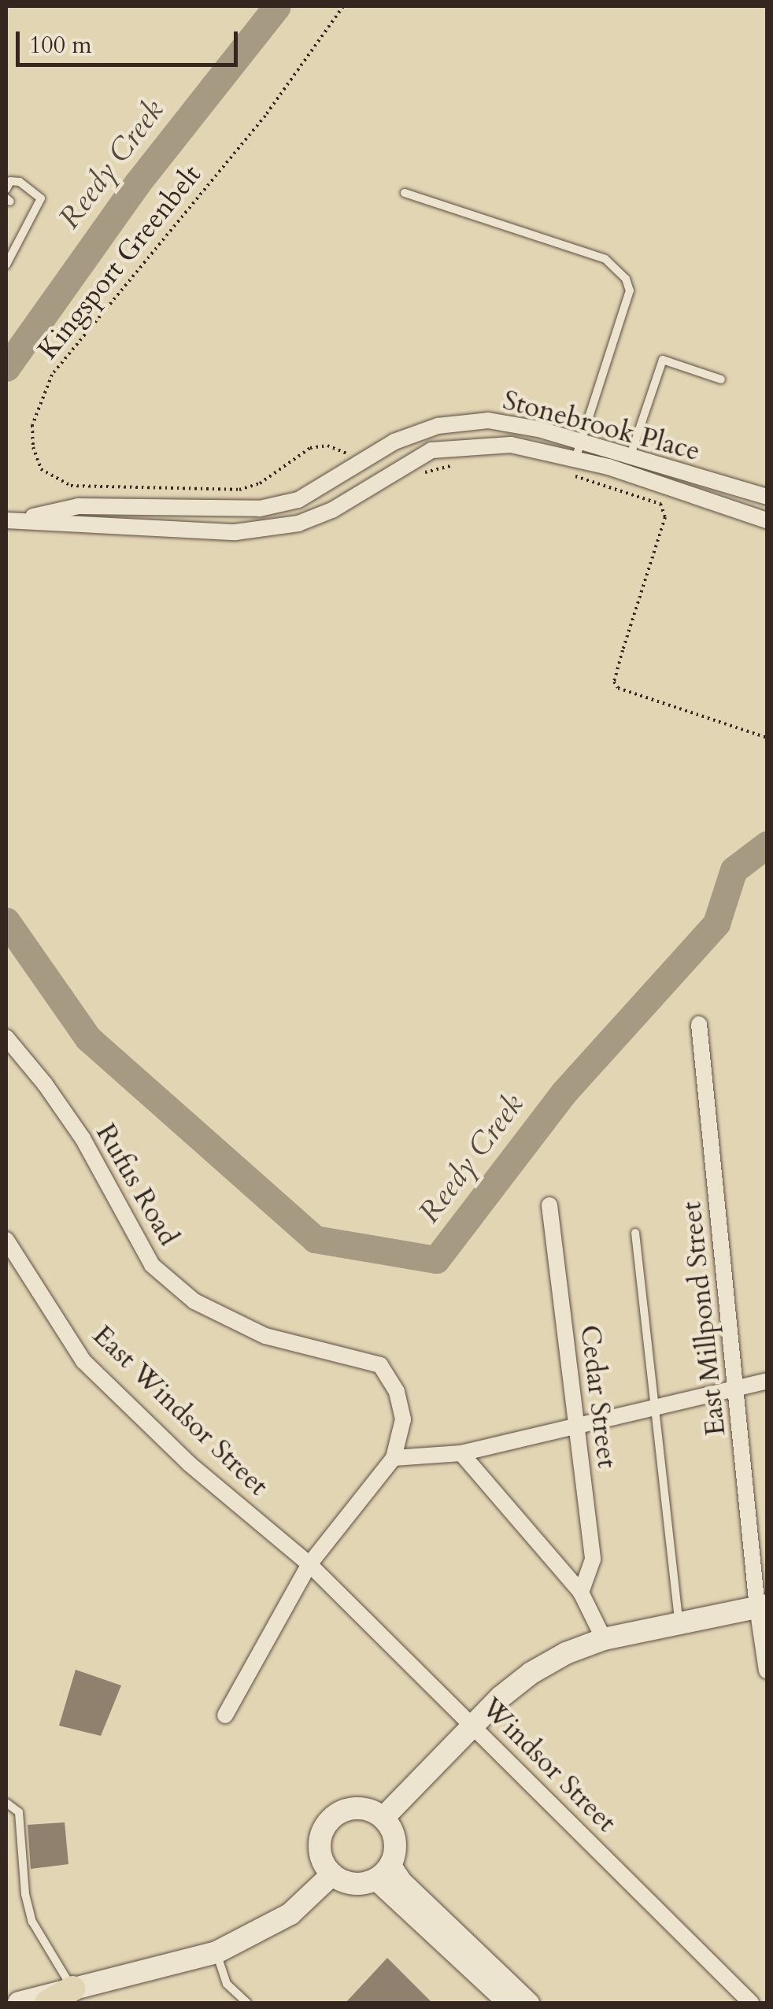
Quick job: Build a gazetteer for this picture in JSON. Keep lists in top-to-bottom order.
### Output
{
  "streets": {
    "street": [
      "Stonebrook Place",
      "Rufus Road",
      "East Millpond Street",
      "Cedar Street",
      "East Windsor Street",
      "Windsor Street"
    ],
    "path": ["Kingsport Greenbelt"]
  },
  "crossings": [
    ["Kingsport Greenbelt", "Stonebrook Place"],
    ["East Windsor Street", "Windsor Street"]
  ],
  "water": ["Reedy Creek"],
  "scale_bar": "100 m"
}
